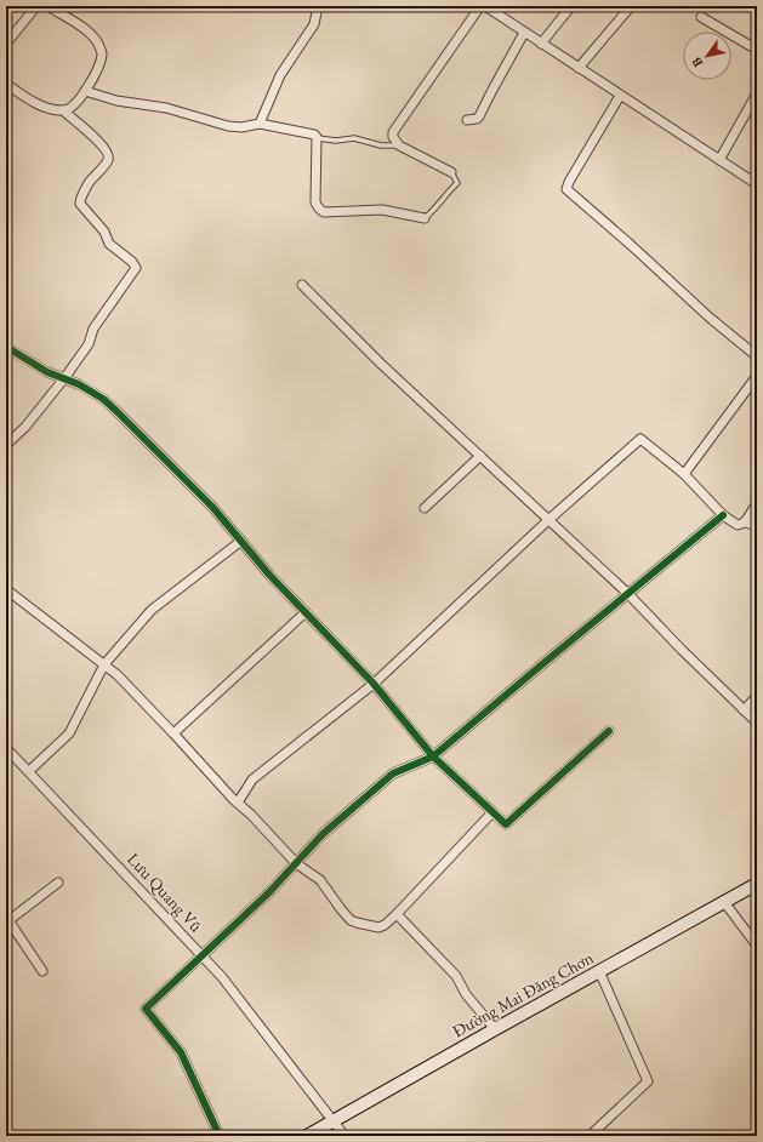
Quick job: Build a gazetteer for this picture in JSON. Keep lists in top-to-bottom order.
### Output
{
  "streets": {
    "main road": ["Đường Mai Đăng Chơn"],
    "street": ["Lưu Quang Vũ"]
  },
  "crossings": [
    ["Lưu Quang Vũ", "Đường Mai Đăng Chơn"]
  ],
  "north": "bottom left"
}
